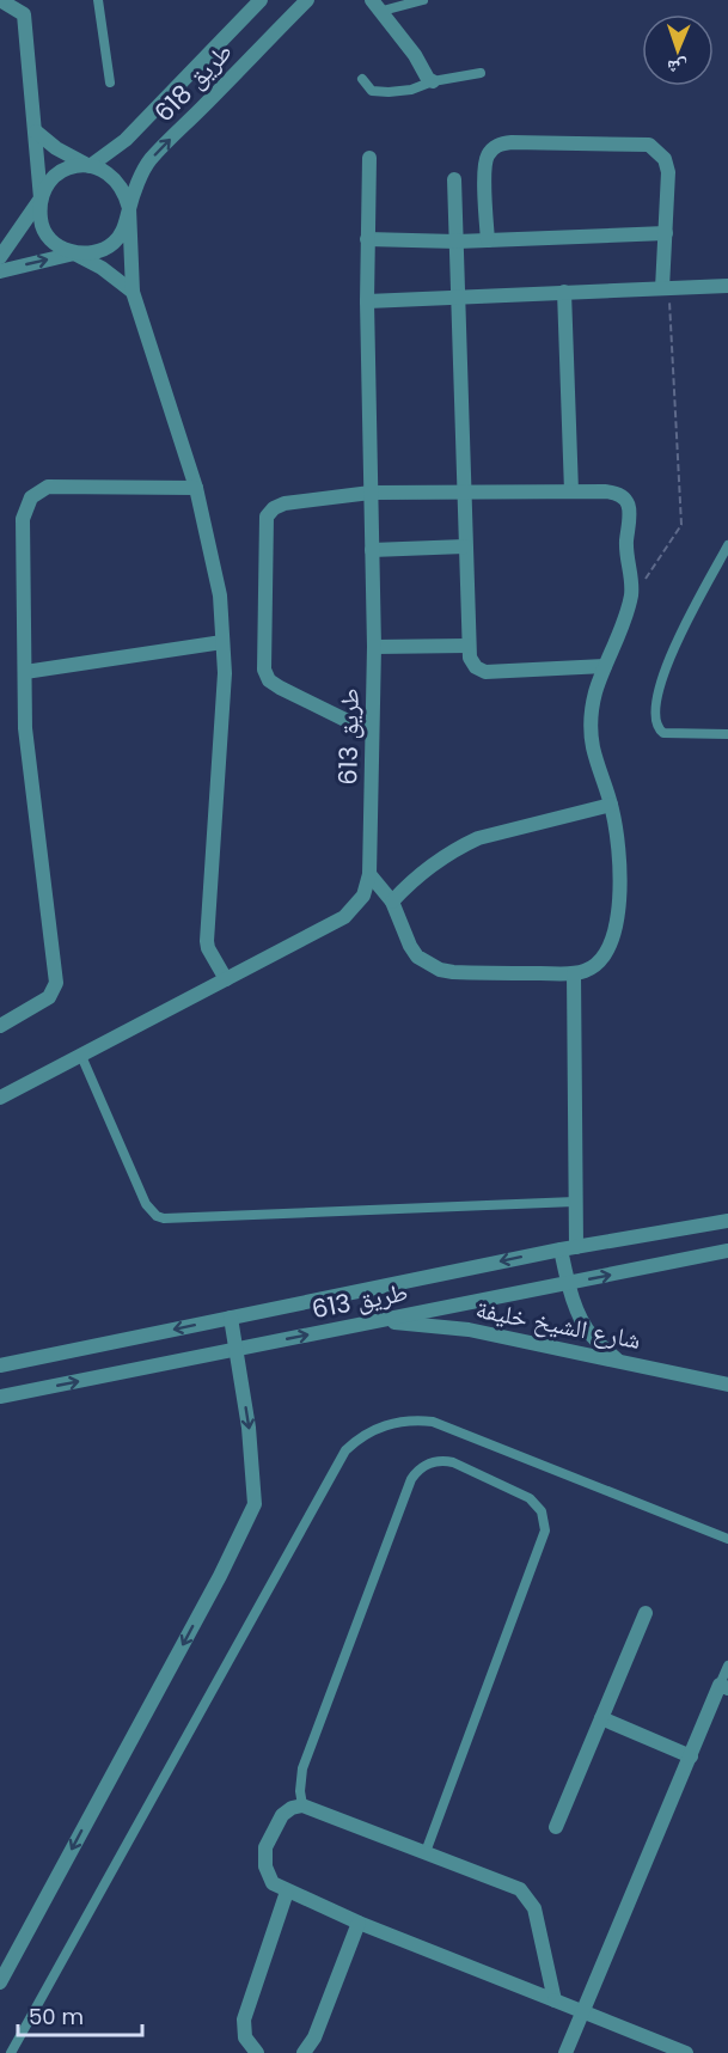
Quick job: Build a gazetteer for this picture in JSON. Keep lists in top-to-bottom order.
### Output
{
  "streets": {
    "street": ["طريق 618", "طريق 613", "شارع الشيخ خليفة"]
  },
  "crossings": [
    ["طريق 613", "شارع الشيخ خليفة"]
  ],
  "scale_bar": "50 m",
  "north": "bottom"
}
